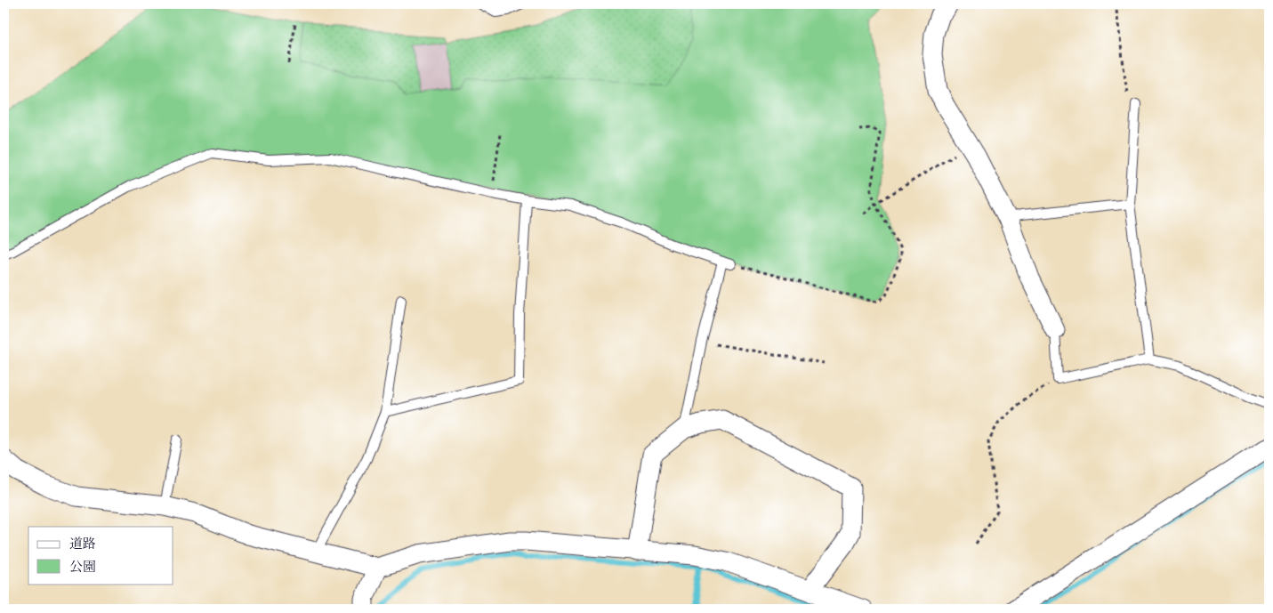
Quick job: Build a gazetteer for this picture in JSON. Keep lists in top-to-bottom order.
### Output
{
  "legend": ["道路", "公園"]
}
